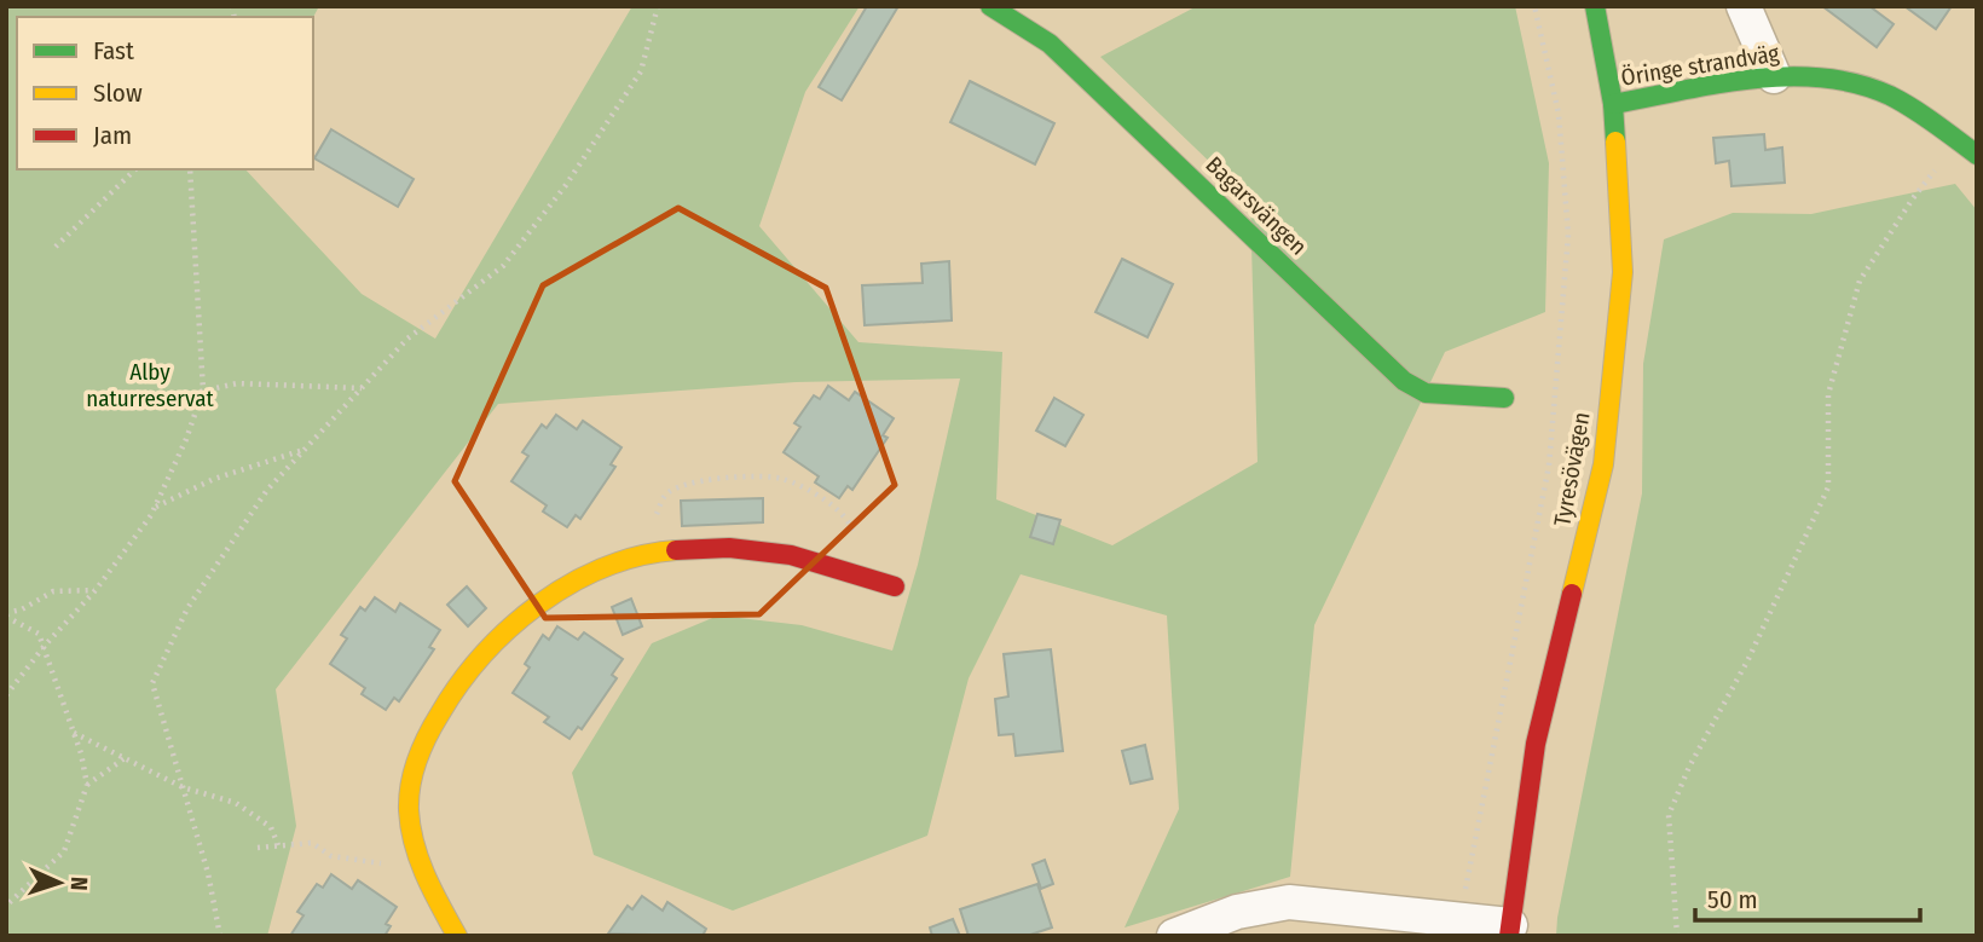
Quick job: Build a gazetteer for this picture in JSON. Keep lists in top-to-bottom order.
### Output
{
  "streets": {
    "street": ["Öringe strandväg", "Bagarsvängen", "Tyresövägen"]
  },
  "crossings": [
    ["Öringe strandväg", "Tyresövägen"]
  ],
  "parks": ["Alby naturreservat"],
  "legend": ["Fast", "Slow", "Jam"],
  "scale_bar": "50 m",
  "north": "right"
}
